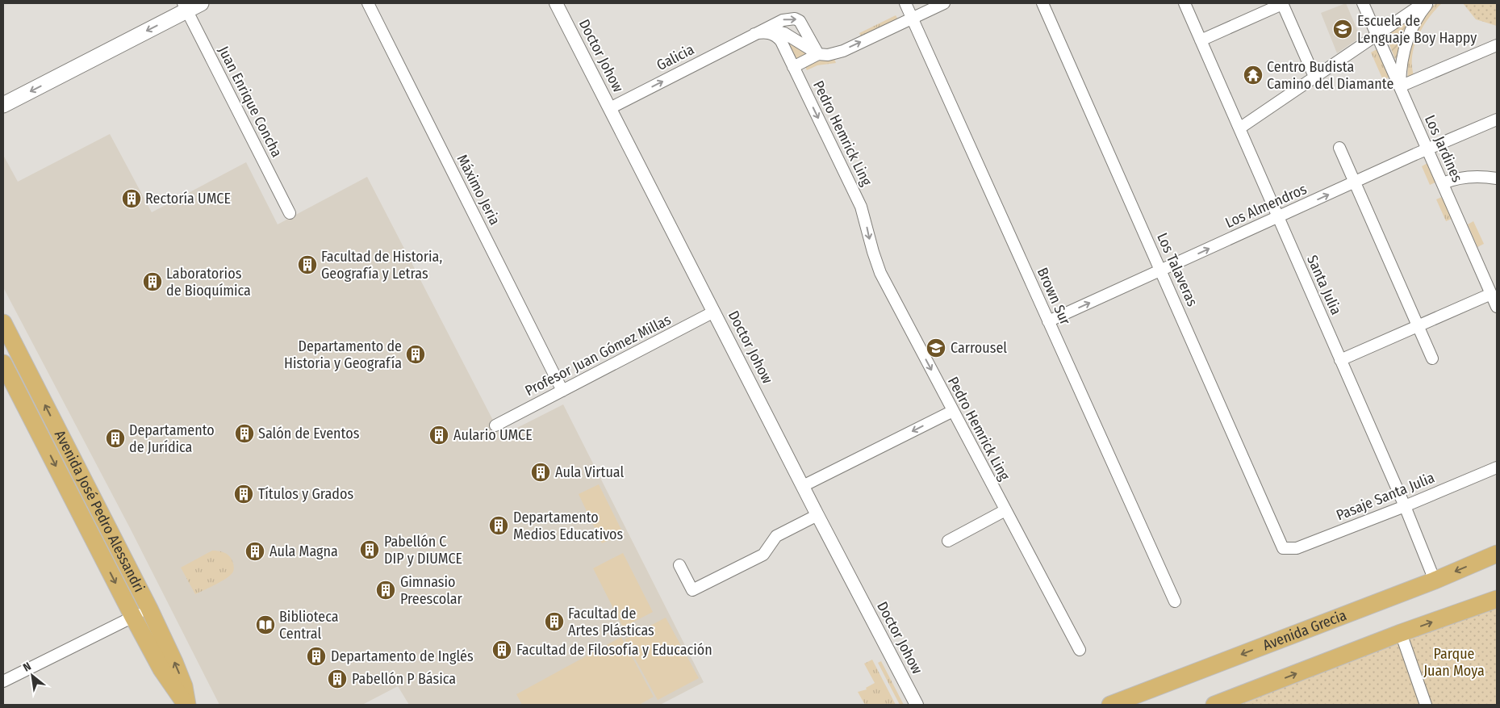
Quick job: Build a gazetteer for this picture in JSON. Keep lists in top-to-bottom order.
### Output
{
  "streets": {
    "main road": ["Avenida José Pedro Alessandri", "Avenida Grecia"],
    "street": [
      "Doctor Johow",
      "Galicia",
      "Juan Enrique Concha",
      "Pedro Hemrick Ling",
      "Los Jardines",
      "Máximo Jeria",
      "Los Almendros",
      "Los Talaveras",
      "Santa Julia",
      "Brown Sur",
      "Profesor Juan Gómez Millas",
      "Pasaje Santa Julia"
    ]
  },
  "crossings": [
    ["Doctor Johow", "Galicia"],
    ["Doctor Johow", "Profesor Juan Gómez Millas"],
    ["Galicia", "Pedro Hemrick Ling"],
    ["Los Jardines", "Los Almendros"],
    ["Máximo Jeria", "Profesor Juan Gómez Millas"],
    ["Los Almendros", "Los Talaveras"],
    ["Los Almendros", "Santa Julia"],
    ["Los Almendros", "Brown Sur"],
    ["Los Talaveras", "Pasaje Santa Julia"],
    ["Santa Julia", "Pasaje Santa Julia"],
    ["Santa Julia", "Avenida Grecia"]
  ],
  "one_way": ["Galicia", "Pedro Hemrick Ling", "Los Almendros"],
  "parks": ["Parque Juan Moya"],
  "places": {
    "school or university": ["Escuela de Lenguaje Boy Happy", "Carrousel"],
    "temple": ["Centro Budista Camino del Diamante"],
    "building": [
      "Rectoría UMCE",
      "Facultad de Historia, Geografía y Letras",
      "Laboratorios de Bioquímica",
      "Departamento de Historia y Geografía",
      "Salón de Eventos",
      "Aulario UMCE",
      "Departamento de Jurídica",
      "Aula Virtual",
      "Títulos y Grados",
      "Departamento Medios Educativos",
      "Pabellón C DIP y DIUMCE",
      "Aula Magna",
      "Gimnasio Preescolar",
      "Facultad de Artes Plásticas",
      "Facultad de Filosofía y Educación",
      "Departamento de Inglés",
      "Pabellón P Básica"
    ],
    "library": ["Biblioteca Central"]
  },
  "north": "top left"
}
